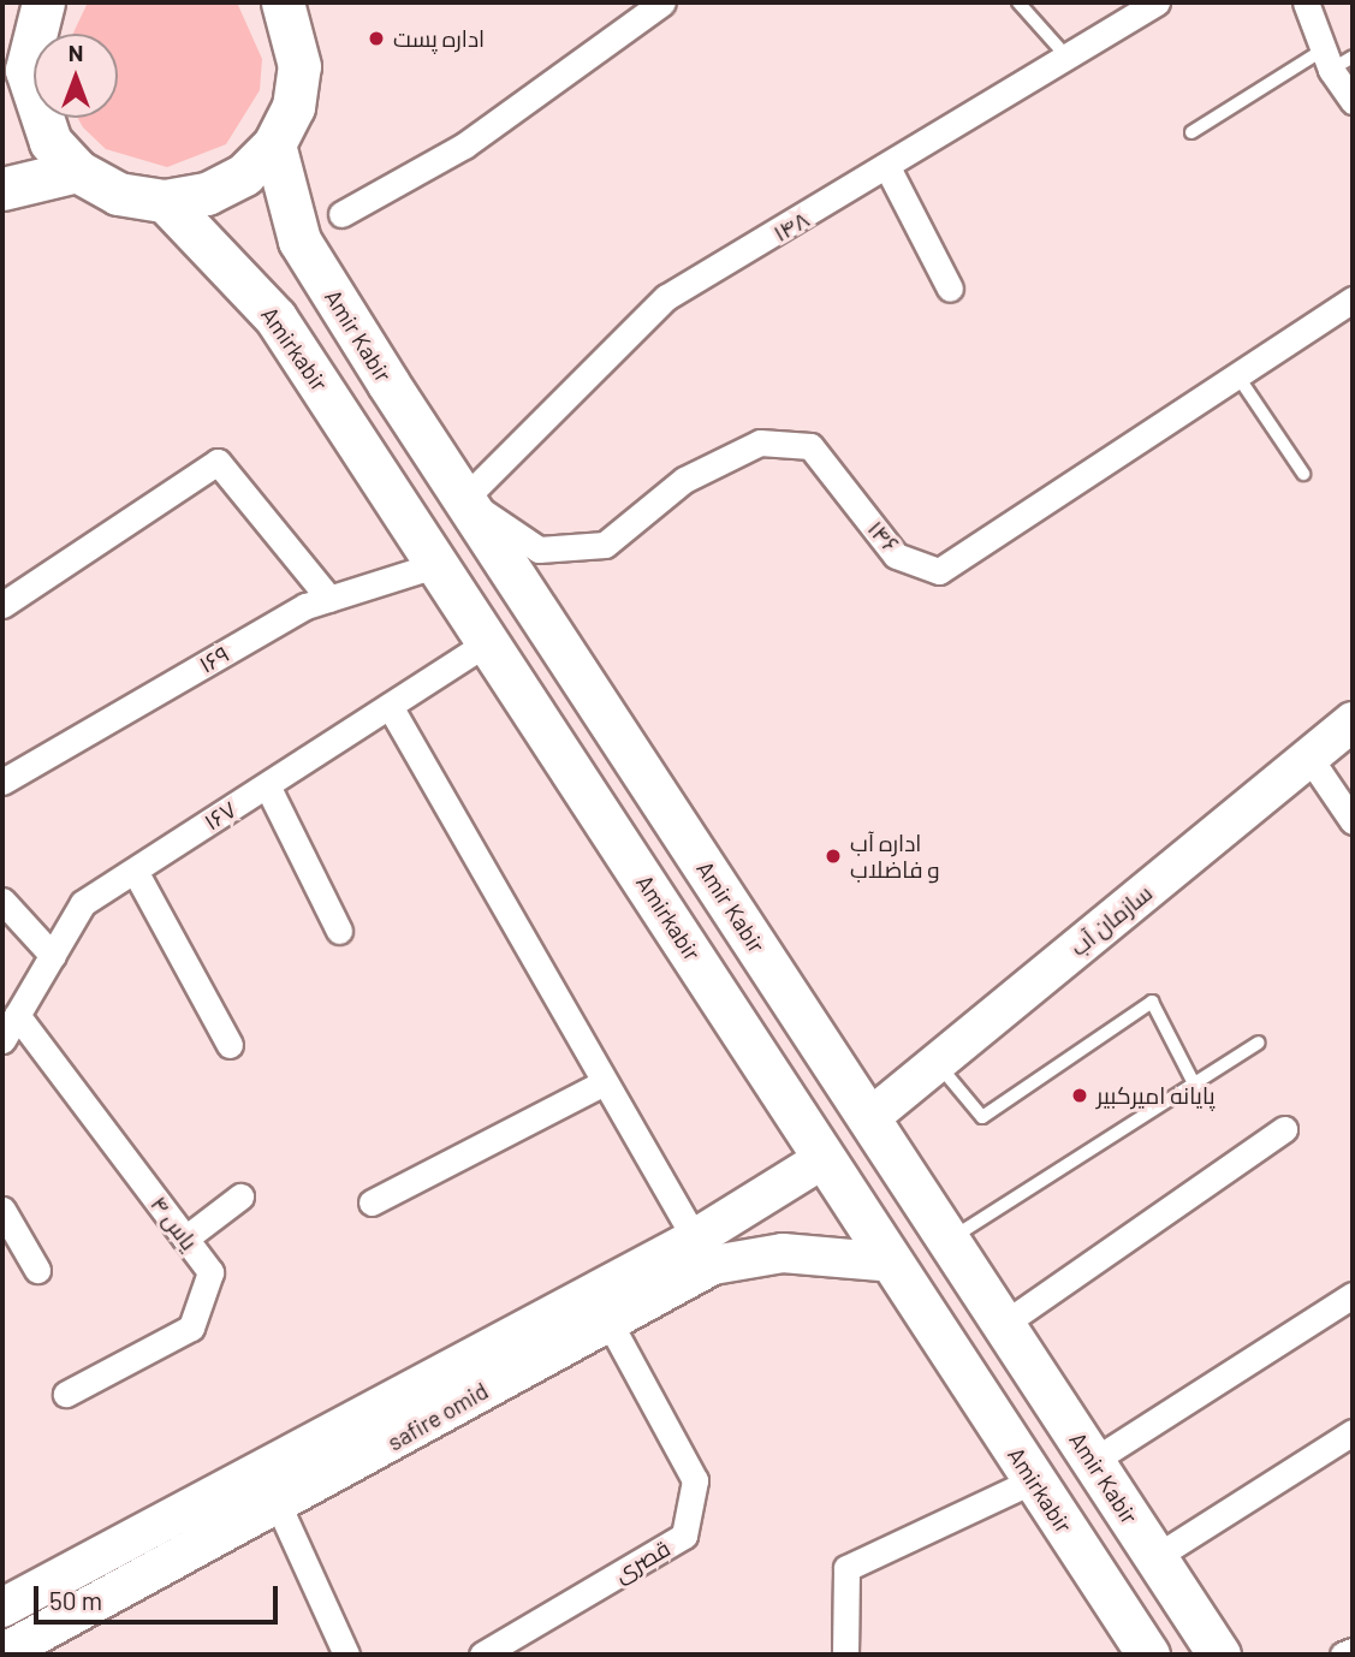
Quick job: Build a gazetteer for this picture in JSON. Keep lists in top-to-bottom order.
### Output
{
  "streets": {
    "main road": ["Amir Kabir", "Amirkabir"],
    "street": [
      "۱۴۸",
      "۱۴۶",
      "۱۶۹",
      "۱۶۷",
      "سازمان آب",
      "یاس ۴",
      "safire omid",
      "قصری"
    ]
  },
  "crossings": [
    ["۱۴۸", "Amir Kabir"],
    ["۱۴۸", "۱۴۶"],
    ["Amir Kabir", "۱۴۶"],
    ["Amir Kabir", "سازمان آب"],
    ["Amirkabir", "۱۶۹"],
    ["Amirkabir", "۱۶۷"],
    ["Amirkabir", "safire omid"],
    ["۱۶۷", "یاس ۴"],
    ["safire omid", "قصری"]
  ],
  "places": ["اداره پست", "اداره آب و فاضلاب", "پایانه امیرکبیر"],
  "scale_bar": "50 m",
  "north": "top"
}
